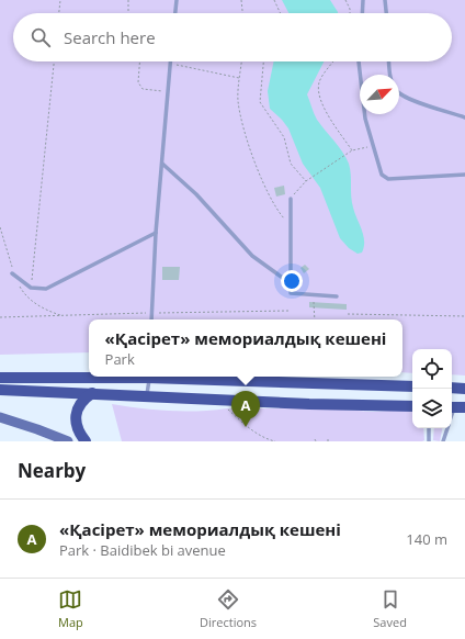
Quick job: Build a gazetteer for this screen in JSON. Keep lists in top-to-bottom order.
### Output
{
  "north": "top right",
  "page": {
    "search": "Search here",
    "popup": ["«Қасірет» мемориалдық кешені", "Park"],
    "pins": "A",
    "heading": "Nearby",
    "list": [
      {
        "mark": "A",
        "name": "«Қасірет» мемориалдық кешені",
        "note": "Park · Baidibek bi avenue",
        "value": "140 m"
      }
    ],
    "nav": ["Map", "Directions", "Saved"]
  }
}
